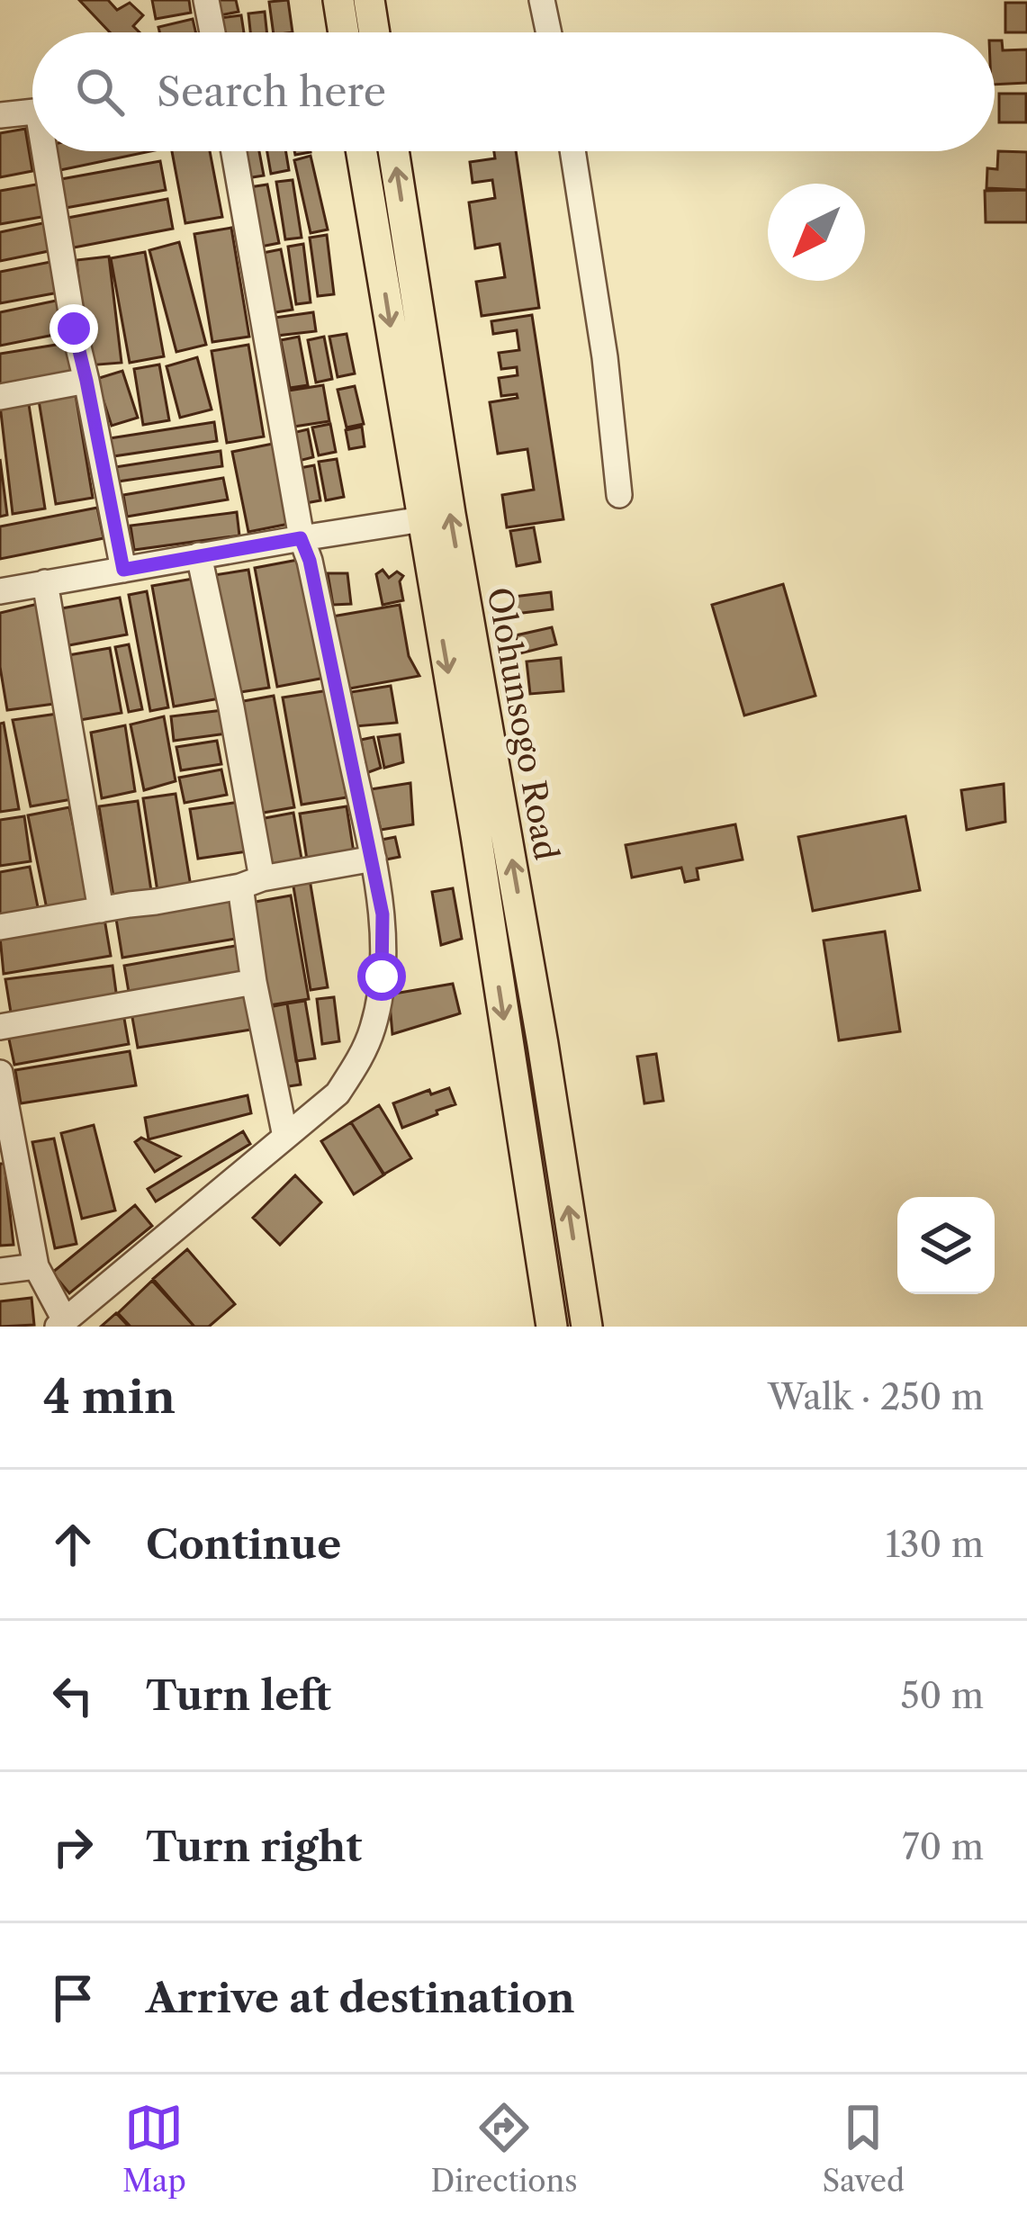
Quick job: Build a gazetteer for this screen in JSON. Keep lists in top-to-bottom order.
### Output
{
  "streets": {
    "main road": ["Olohunsogo Road"]
  },
  "north": "bottom left",
  "page": {
    "search": "Search here",
    "heading": ["4 min", "Walk · 250 m"],
    "list": [
      ["Continue", "130 m"],
      ["Turn left", "50 m"],
      ["Turn right", "70 m"],
      "Arrive at destination"
    ],
    "nav": ["Map", "Directions", "Saved"]
  }
}
